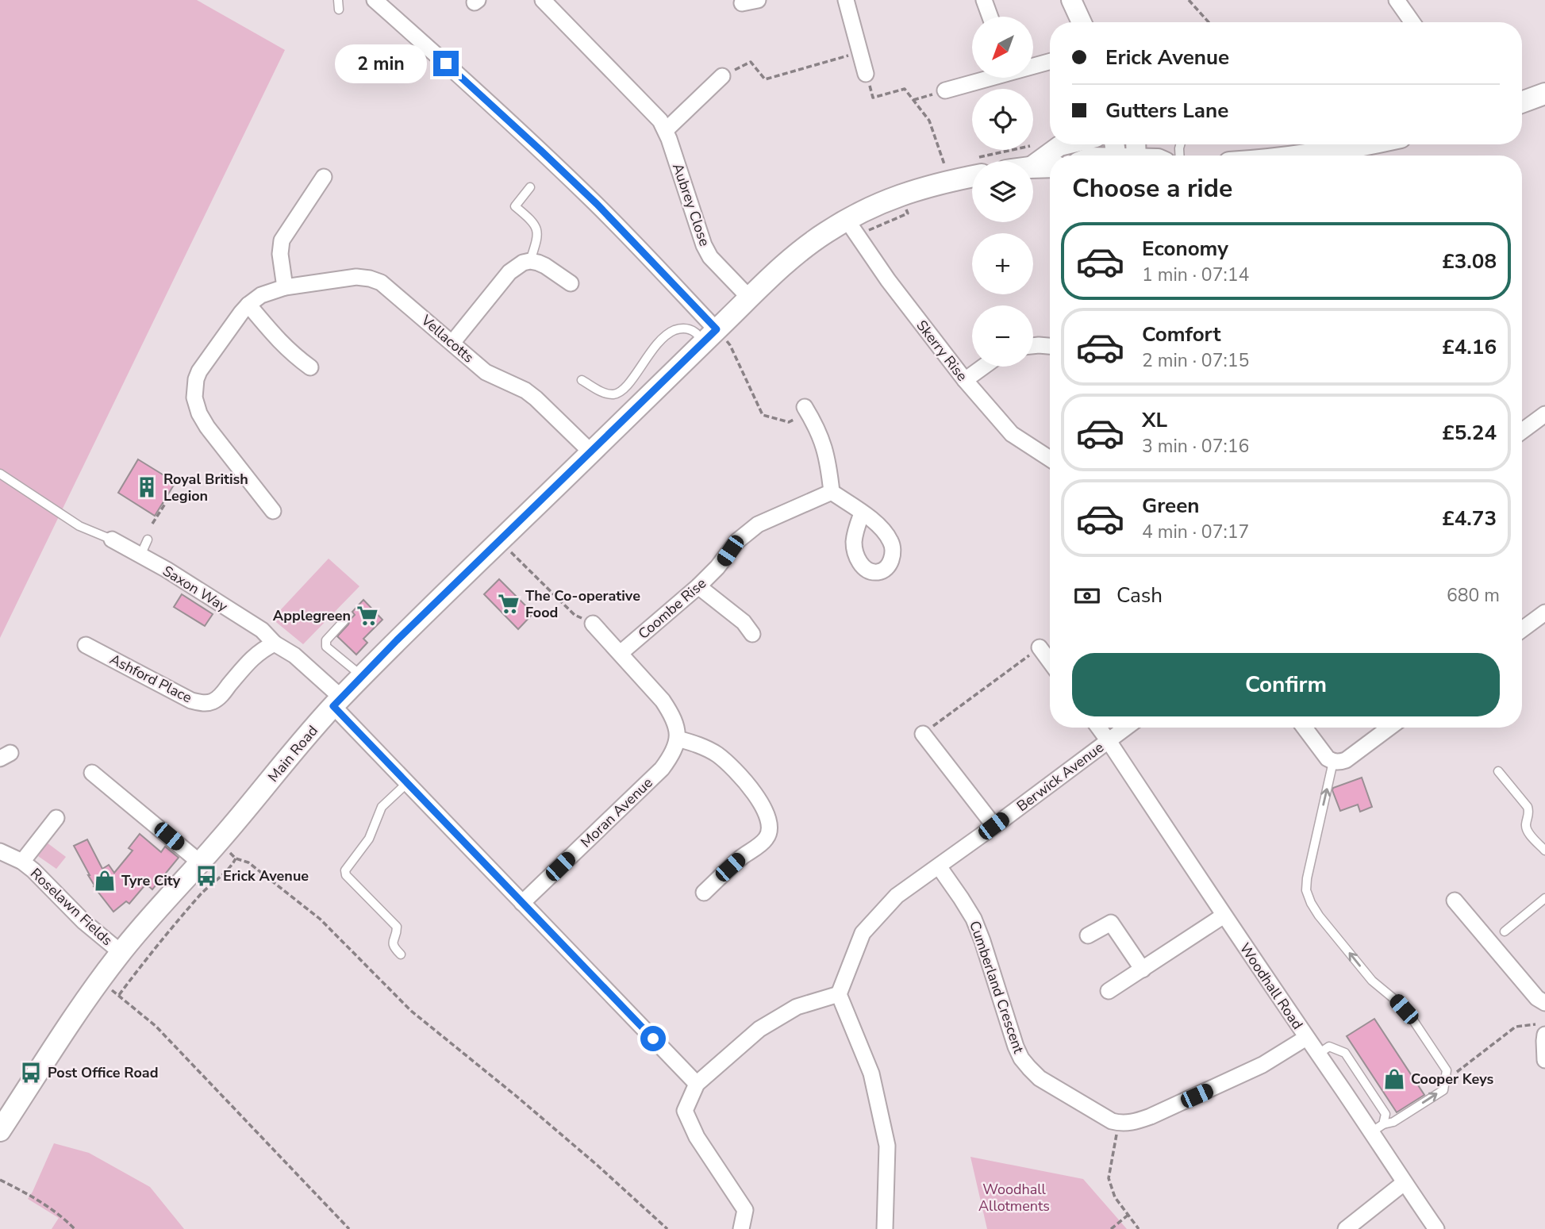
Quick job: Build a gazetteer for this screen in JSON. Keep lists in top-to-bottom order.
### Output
{
  "streets": {
    "main road": ["Main Road"],
    "street": [
      "Aubrey Close",
      "Vellacotts",
      "Skerry Rise",
      "Saxon Way",
      "Coombe Rise",
      "Ashford Place",
      "Berwick Avenue",
      "Moran Avenue",
      "Roselawn Fields",
      "Woodhall Road",
      "Cumberland Crescent"
    ]
  },
  "crossings": [
    ["Aubrey Close", "Main Road"],
    ["Vellacotts", "Main Road"],
    ["Skerry Rise", "Main Road"],
    ["Saxon Way", "Ashford Place"],
    ["Main Road", "Roselawn Fields"],
    ["Berwick Avenue", "Woodhall Road"],
    ["Berwick Avenue", "Cumberland Crescent"]
  ],
  "parks": ["Woodhall Allotments"],
  "places": {
    "building": ["Royal British Legion"],
    "supermarket": ["The Co-operative Food", "Applegreen"],
    "bus stop": ["Erick Avenue", "Post Office Road"],
    "shop": ["Tyre City", "Cooper Keys"]
  },
  "north": "bottom left",
  "page": {
    "map_buttons": ["+", "−"],
    "banner": ["Erick Avenue", "Gutters Lane"],
    "bubble": "2 min",
    "heading": "Choose a ride",
    "list": [
      {
        "name": "Economy",
        "note": "1 min · 07:14",
        "value": "£3.08"
      },
      {
        "name": "Comfort",
        "note": "2 min · 07:15",
        "value": "£4.16"
      },
      {
        "name": "XL",
        "note": "3 min · 07:16",
        "value": "£5.24"
      },
      {
        "name": "Green",
        "note": "4 min · 07:17",
        "value": "£4.73"
      }
    ],
    "pay": ["Cash", "680 m"],
    "buttons": "Confirm"
  }
}
